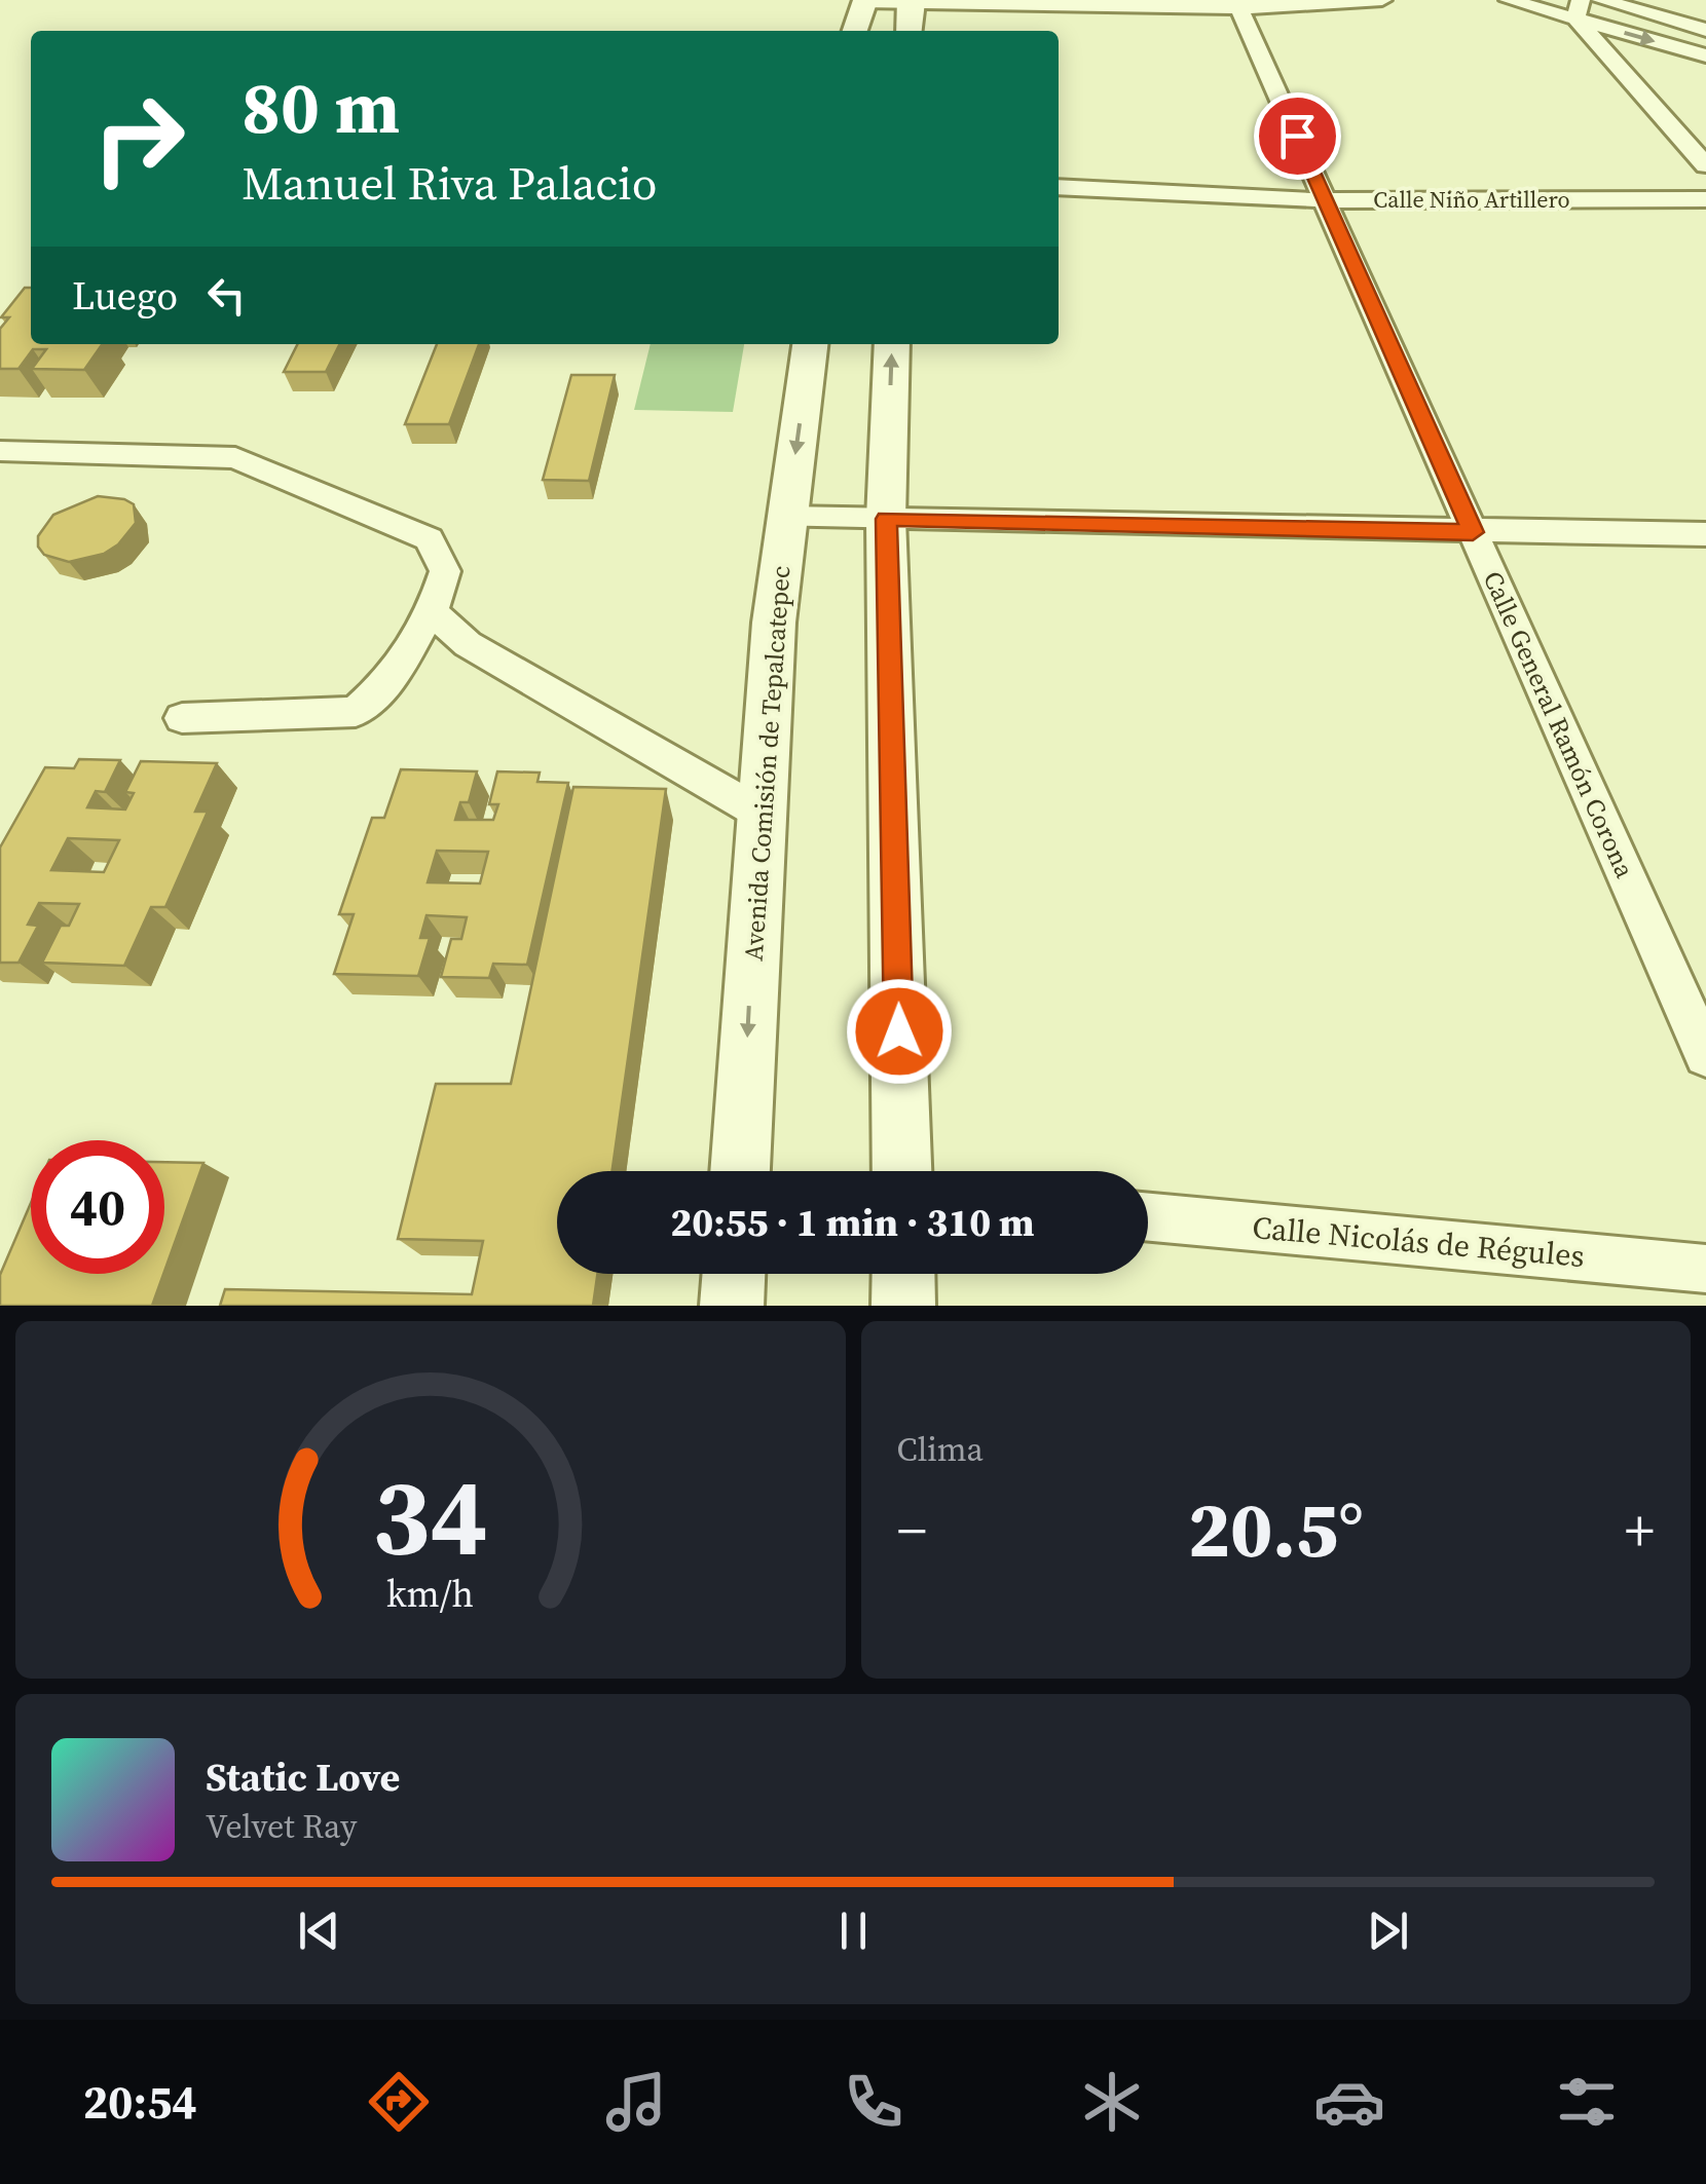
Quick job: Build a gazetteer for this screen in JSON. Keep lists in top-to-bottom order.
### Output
{
  "streets": {
    "street": [
      "Calle Niño Artillero",
      "Calle General Ramón Corona",
      "Avenida Comisión de Tepalcatepec",
      "Calle Nicolás de Régules"
    ]
  },
  "crossings": [
    ["Calle Niño Artillero", "Calle General Ramón Corona"]
  ],
  "page": {
    "turn": ["80 m", "Manuel Riva Palacio"],
    "then": "Luego",
    "limit": "40",
    "trip": "20:55 · 1 min · 310 m",
    "tile": "Clima",
    "heat": ["−", "20.5°", "+"],
    "song": ["Static Love", "Velvet Ray"],
    "tabs": "20:54",
    "gauge": ["34", "km/h"]
  }
}
